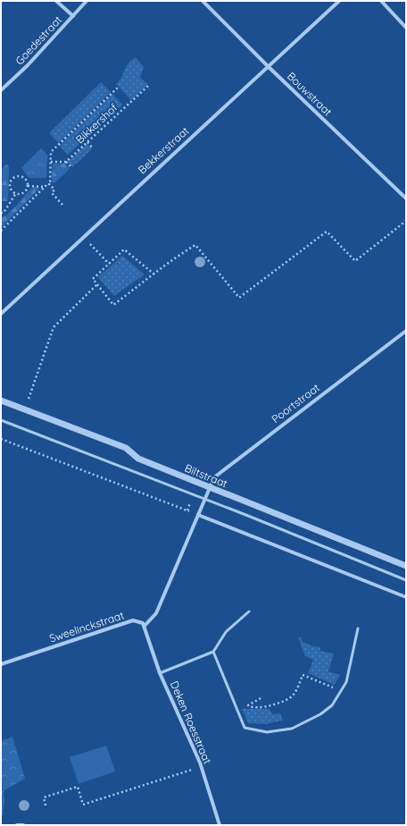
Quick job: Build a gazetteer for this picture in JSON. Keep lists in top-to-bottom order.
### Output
{
  "streets": {
    "street": [
      "Goedestraat",
      "Bouwstraat",
      "Bekkerstraat",
      "Poortstraat",
      "Biltstraat",
      "Sweelinckstraat",
      "Deken Roesstraat"
    ],
    "path": ["Bikkershof"]
  },
  "crossings": [
    ["Bouwstraat", "Bekkerstraat"],
    ["Poortstraat", "Biltstraat"],
    ["Sweelinckstraat", "Deken Roesstraat"]
  ]
}
